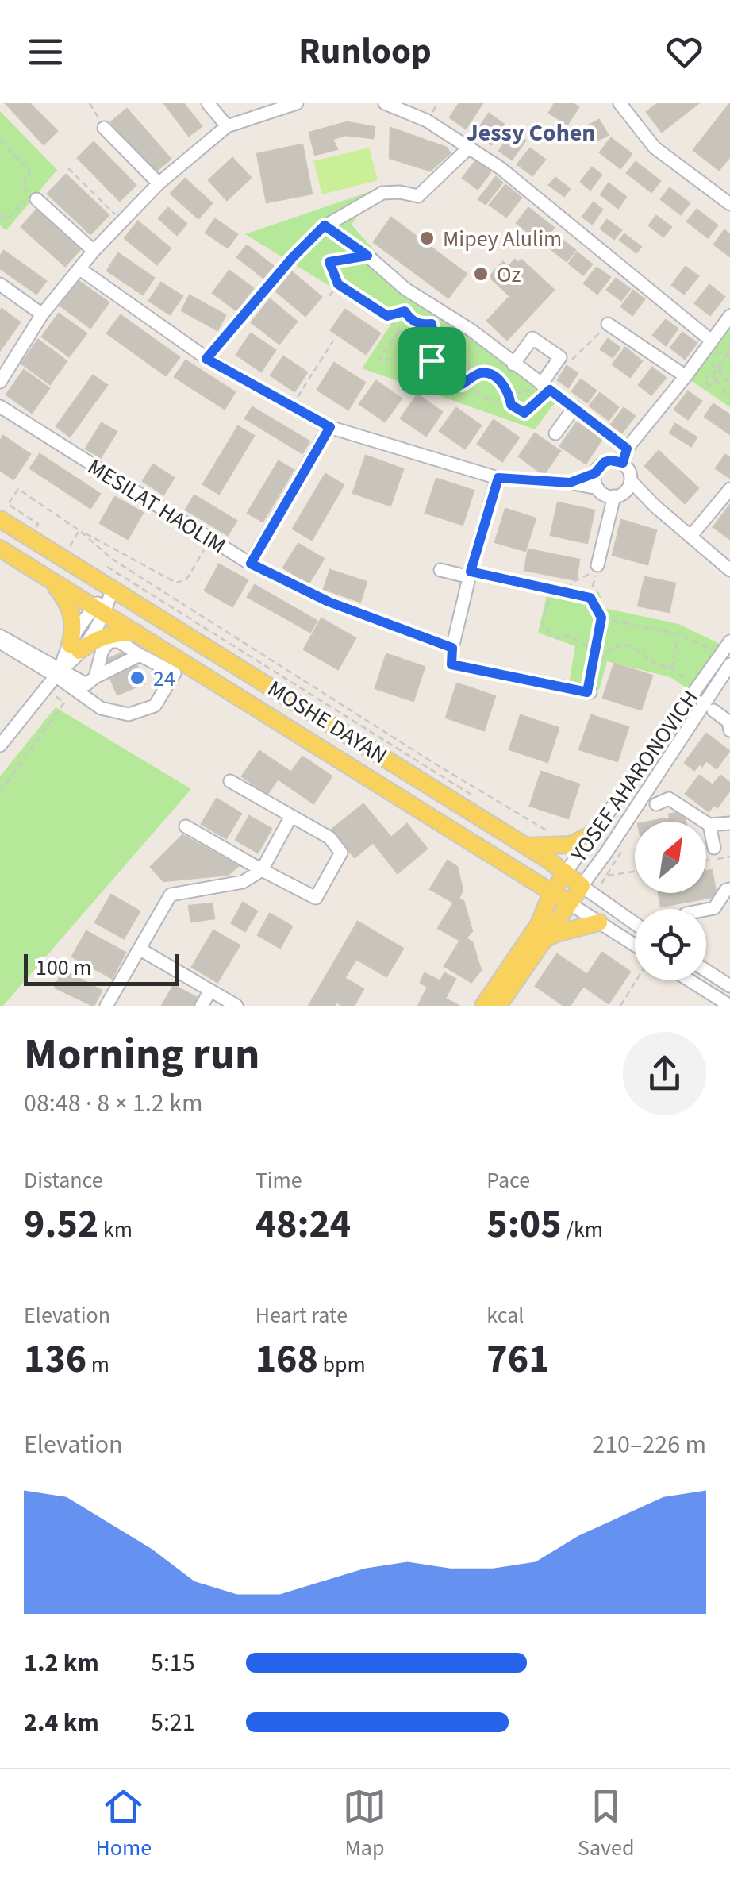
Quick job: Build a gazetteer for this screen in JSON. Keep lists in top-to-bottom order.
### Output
{
  "streets": {
    "main road": ["MOSHE DAYAN"],
    "street": ["MESILAT HAOLIM", "YOSEF AHARONOVICH"]
  },
  "crossings": [
    ["MOSHE DAYAN", "YOSEF AHARONOVICH"]
  ],
  "districts": ["Jessy Cohen"],
  "places": ["Mipey Alulim", "Oz", "24"],
  "scale_bar": "100 m",
  "north": "top right",
  "page": {
    "header": "Runloop",
    "scale": "100 m",
    "heading": ["Morning run", "08:48 · 8 × 1.2 km"],
    "stats": [
      ["Distance", "9.52 km"],
      ["Time", "48:24"],
      ["Pace", "5:05 /km"],
      ["Elevation", "136 m"],
      ["Heart rate", "168 bpm"],
      ["kcal", "761"]
    ],
    "chart": ["Elevation", "210–226 m"],
    "list": [
      {
        "name": "1.2 km",
        "note": "5:15"
      },
      {
        "name": "2.4 km",
        "note": "5:21"
      }
    ],
    "tabs": ["Home", "Map", "Saved"]
  }
}
